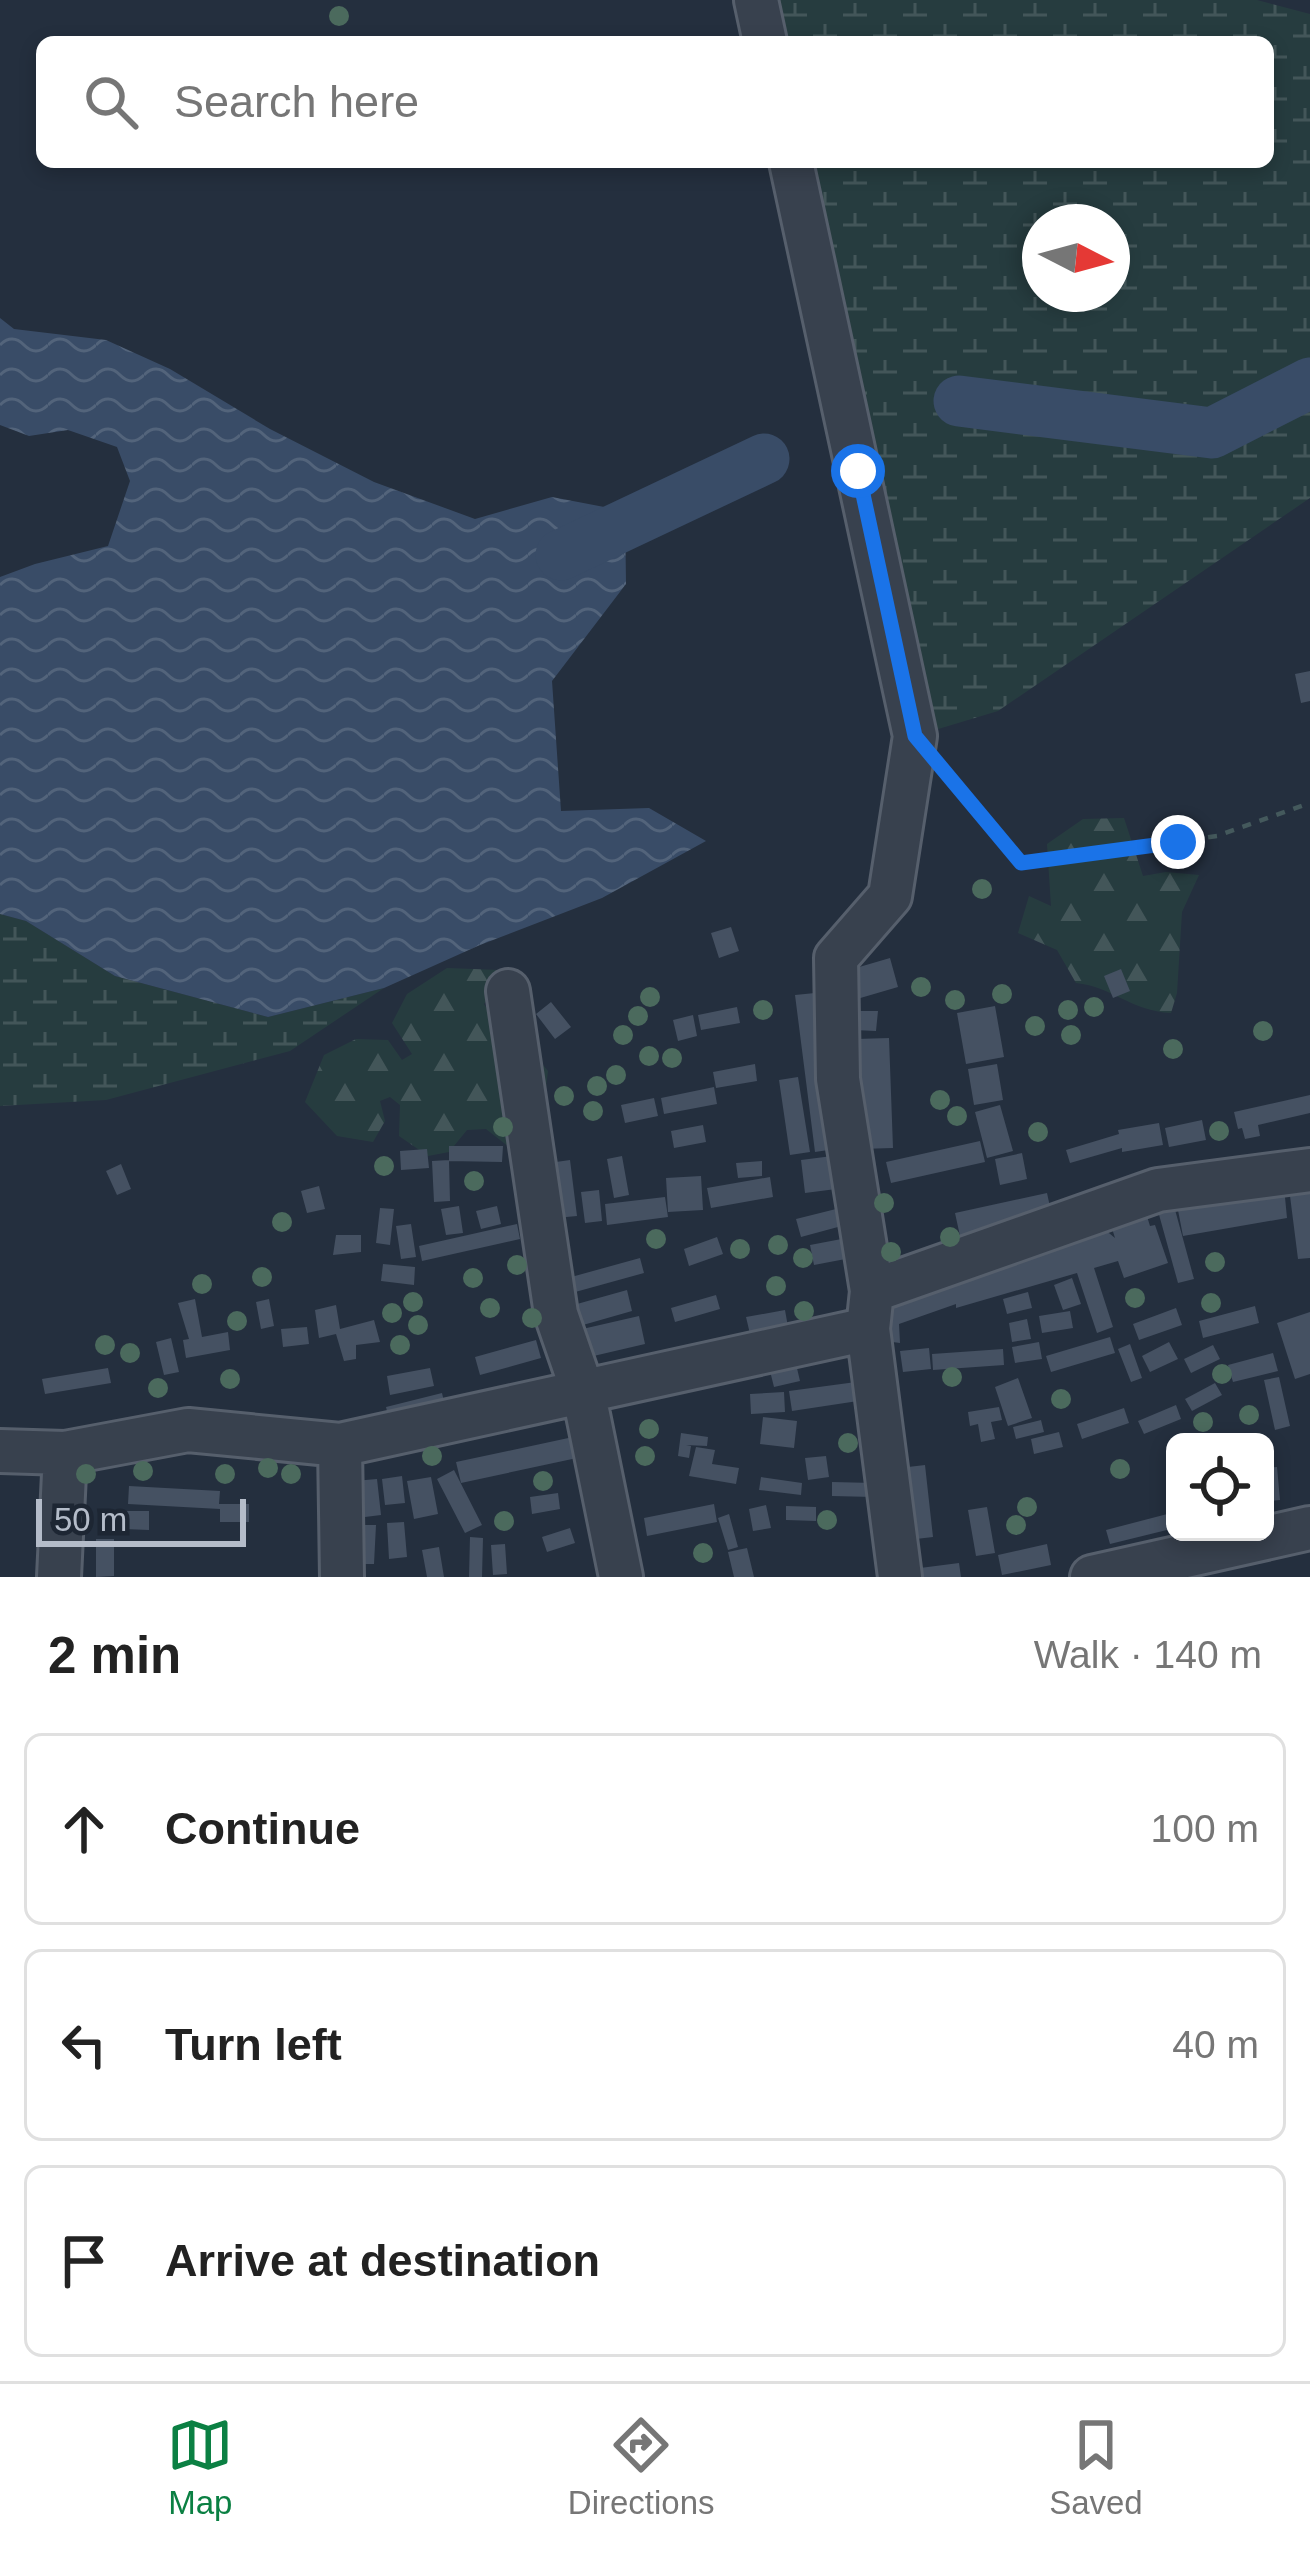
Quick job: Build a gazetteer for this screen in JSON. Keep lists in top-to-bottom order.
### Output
{
  "scale_bar": "50 m",
  "north": "right",
  "page": {
    "search": "Search here",
    "scale": "50 m",
    "heading": ["2 min", "Walk · 140 m"],
    "list": [
      ["Continue", "100 m"],
      ["Turn left", "40 m"],
      "Arrive at destination"
    ],
    "nav": ["Map", "Directions", "Saved"]
  }
}
